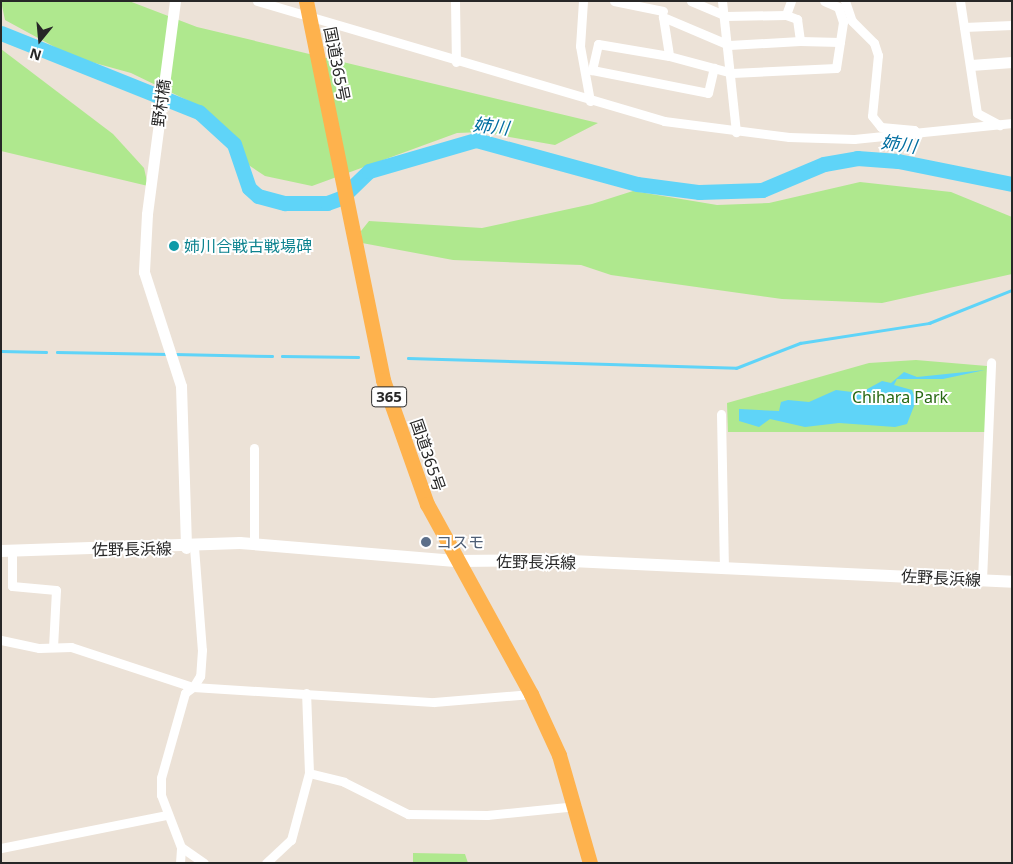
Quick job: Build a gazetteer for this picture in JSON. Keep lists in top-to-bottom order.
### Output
{
  "streets": {
    "highway": ["国道365号", "365"],
    "main road": ["佐野長浜線"],
    "street": ["野村橋"]
  },
  "crossings": [
    ["国道365号", "佐野長浜線"],
    ["野村橋", "佐野長浜線"]
  ],
  "water": ["姉川"],
  "parks": ["Chihara Park"],
  "places": ["姉川合戦古戦場碑", "コスモ"],
  "north": "bottom"
}
